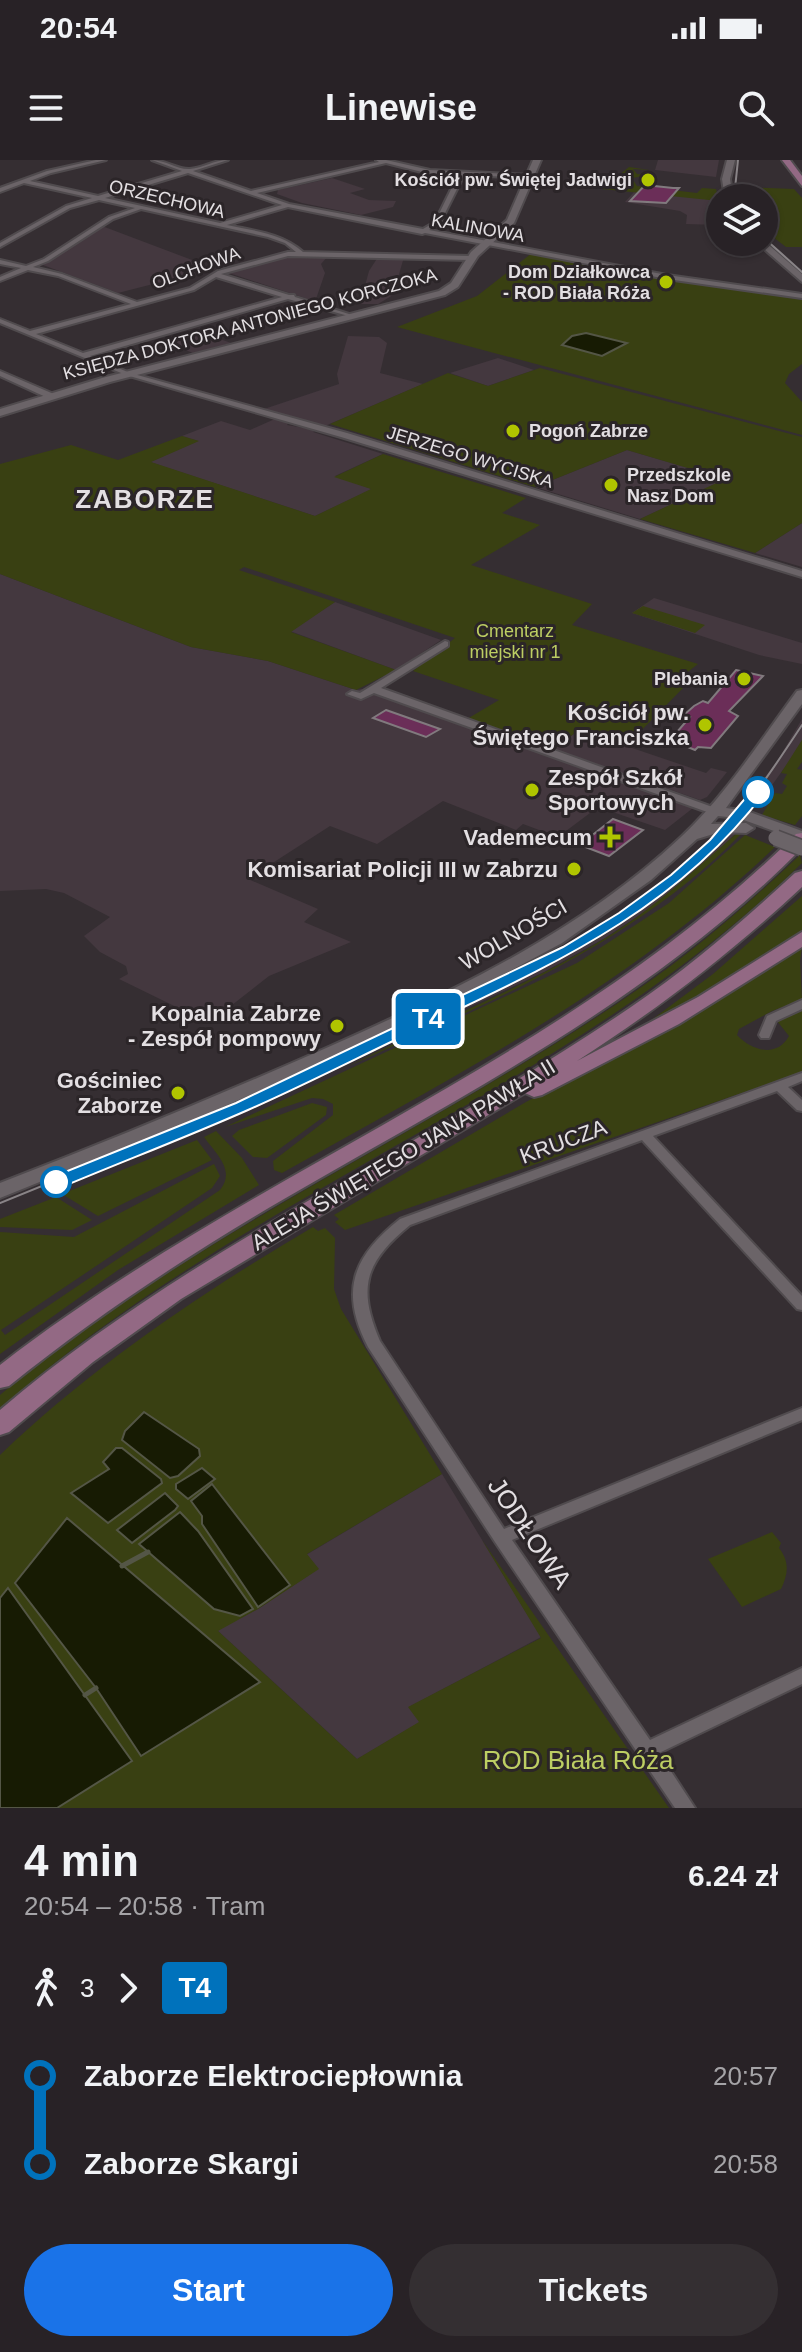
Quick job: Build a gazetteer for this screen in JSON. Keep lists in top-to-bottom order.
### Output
{
  "streets": {
    "main road": ["ALEJA ŚWIĘTEGO JANA PAWŁA II"],
    "street": [
      "ORZECHOWA",
      "KALINOWA",
      "OLCHOWA",
      "KSIĘDZA DOKTORA ANTONIEGO KORCZOKA",
      "JERZEGO WYCISKA",
      "WOLNOŚCI",
      "KRUCZA",
      "JODŁOWA"
    ]
  },
  "crossings": [
    ["ORZECHOWA", "OLCHOWA"],
    ["KALINOWA", "KSIĘDZA DOKTORA ANTONIEGO KORCZOKA"],
    ["OLCHOWA", "KSIĘDZA DOKTORA ANTONIEGO KORCZOKA"],
    ["OLCHOWA", "JERZEGO WYCISKA"],
    ["KSIĘDZA DOKTORA ANTONIEGO KORCZOKA", "JERZEGO WYCISKA"],
    ["KRUCZA", "JODŁOWA"]
  ],
  "districts": ["ZABORZE"],
  "parks": ["Cmentarz miejski nr 1", "ROD Biała Róża"],
  "places": {
    "other": [
      "Kościół pw. Świętej Jadwigi",
      "Dom Działkowca - ROD Biała Róża",
      "Pogoń Zabrze",
      "Przedszkole Nasz Dom",
      "Plebania",
      "Kościół pw. Świętego Franciszka",
      "Zespół Szkół Sportowych",
      "Komisariat Policji III w Zabrzu",
      "Kopalnia Zabrze - Zespół pompowy",
      "Gościniec Zaborze"
    ],
    "health": ["Vademecum"]
  },
  "lines": ["tram line T4"],
  "page": {
    "status": "20:54",
    "header": "Linewise",
    "on_map": "T4",
    "heading": ["4 min", "20:54 – 20:58 · Tram", "6.24 zł"],
    "legs": ["3", "T4"],
    "list": [
      {
        "name": "Zaborze Elektrociepłownia",
        "value": "20:57"
      },
      {
        "name": "Zaborze Skargi",
        "value": "20:58"
      }
    ],
    "buttons": ["Start", "Tickets"]
  }
}
